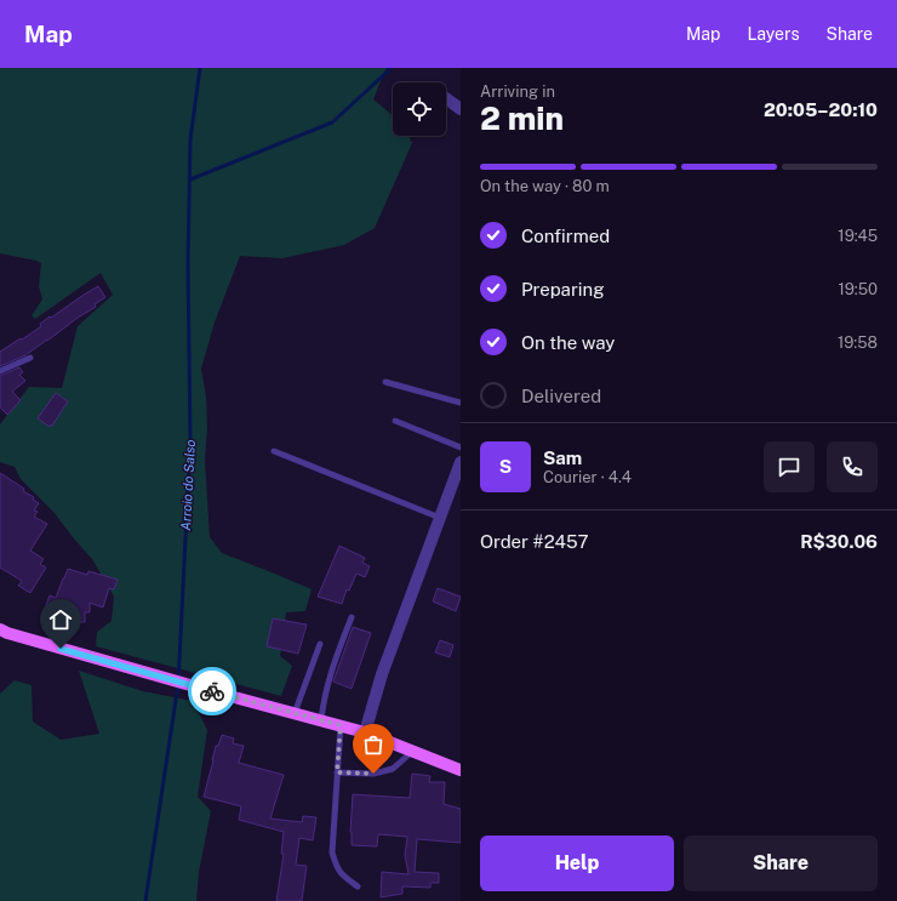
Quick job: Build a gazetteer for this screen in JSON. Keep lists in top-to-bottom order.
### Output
{
  "water": ["Arroio do Salso"],
  "page": {
    "header": "Map",
    "nav": ["Map", "Layers", "Share"],
    "heading": ["2 min", "Arriving in", "20:05–20:10"],
    "panel": [
      "Sam",
      "Courier · 4.4",
      "Order #2457",
      "R$30.06"
    ],
    "bar": "On the way · 80 m",
    "list": [
      ["Confirmed", "19:45"],
      ["Preparing", "19:50"],
      ["On the way", "19:58"],
      "Delivered"
    ],
    "round": "S",
    "buttons": ["Help", "Share"]
  }
}
